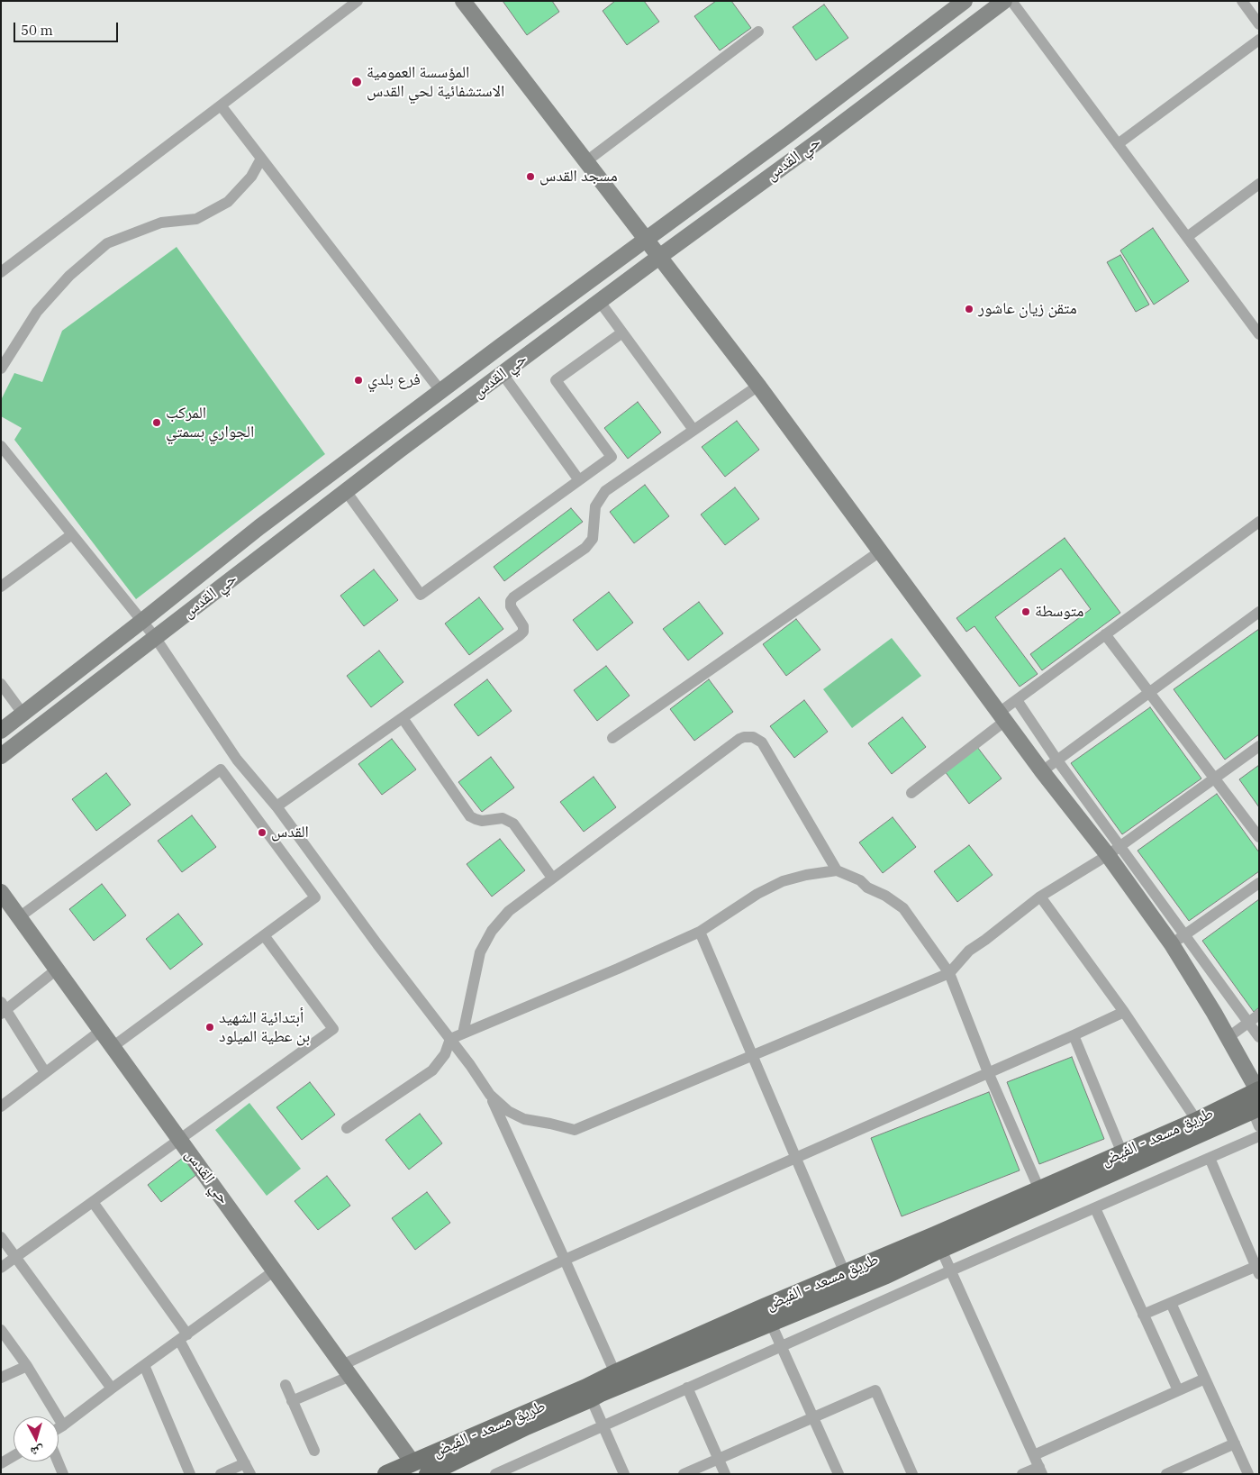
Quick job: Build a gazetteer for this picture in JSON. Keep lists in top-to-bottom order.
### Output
{
  "streets": {
    "main road": ["طريق مسعد - الفيض"],
    "street": ["حي القدس"]
  },
  "crossings": [
    ["حي القدس", "طريق مسعد - الفيض"]
  ],
  "places": [
    "المؤسسة العمومية الاستشفائية لحي القدس",
    "مسجد القدس",
    "متقن زيان عاشور",
    "فرع بلدي",
    "المركب الجواري بسمتي",
    "متوسطة",
    "القدس",
    "أبتدائية الشهيد بن عطية الميلود"
  ],
  "scale_bar": "50 m",
  "north": "bottom"
}
